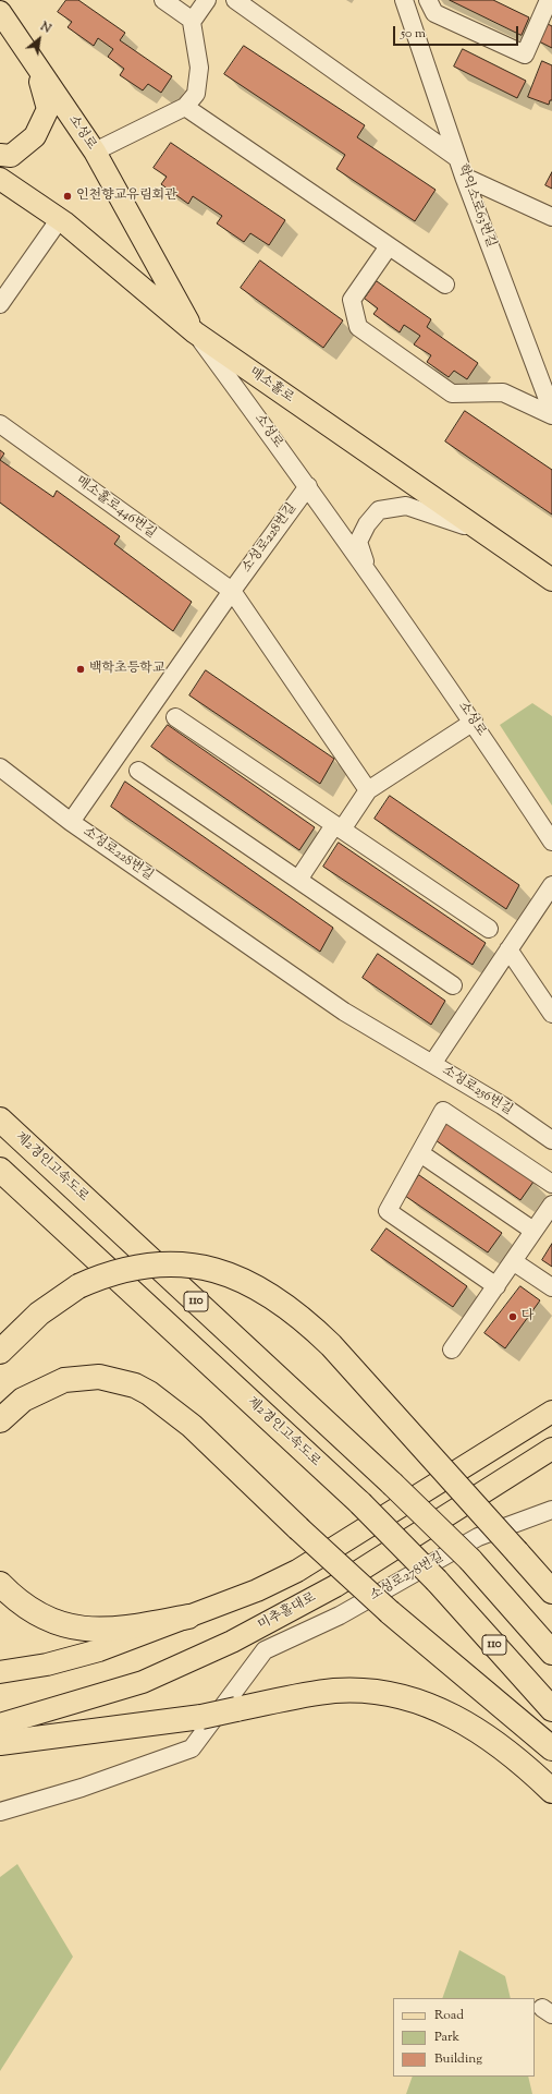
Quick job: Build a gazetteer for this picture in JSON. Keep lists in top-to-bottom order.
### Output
{
  "streets": {
    "highway": ["제2경인고속도로", "110"],
    "main road": ["소성로", "매소홀로", "미추홀대로"],
    "street": [
      "학익소로63번길",
      "매소홀로446번길",
      "소성로228번길",
      "소성로256번길",
      "소성로278번길"
    ]
  },
  "crossings": [
    ["소성로", "매소홀로"],
    ["소성로", "소성로228번길"],
    ["매소홀로446번길", "소성로228번길"],
    ["소성로228번길", "소성로256번길"]
  ],
  "places": ["인천향교유림회관", "백학초등학교", "다"],
  "legend": ["Road", "Park", "Building"],
  "scale_bar": "50 m",
  "north": "top right"
}
